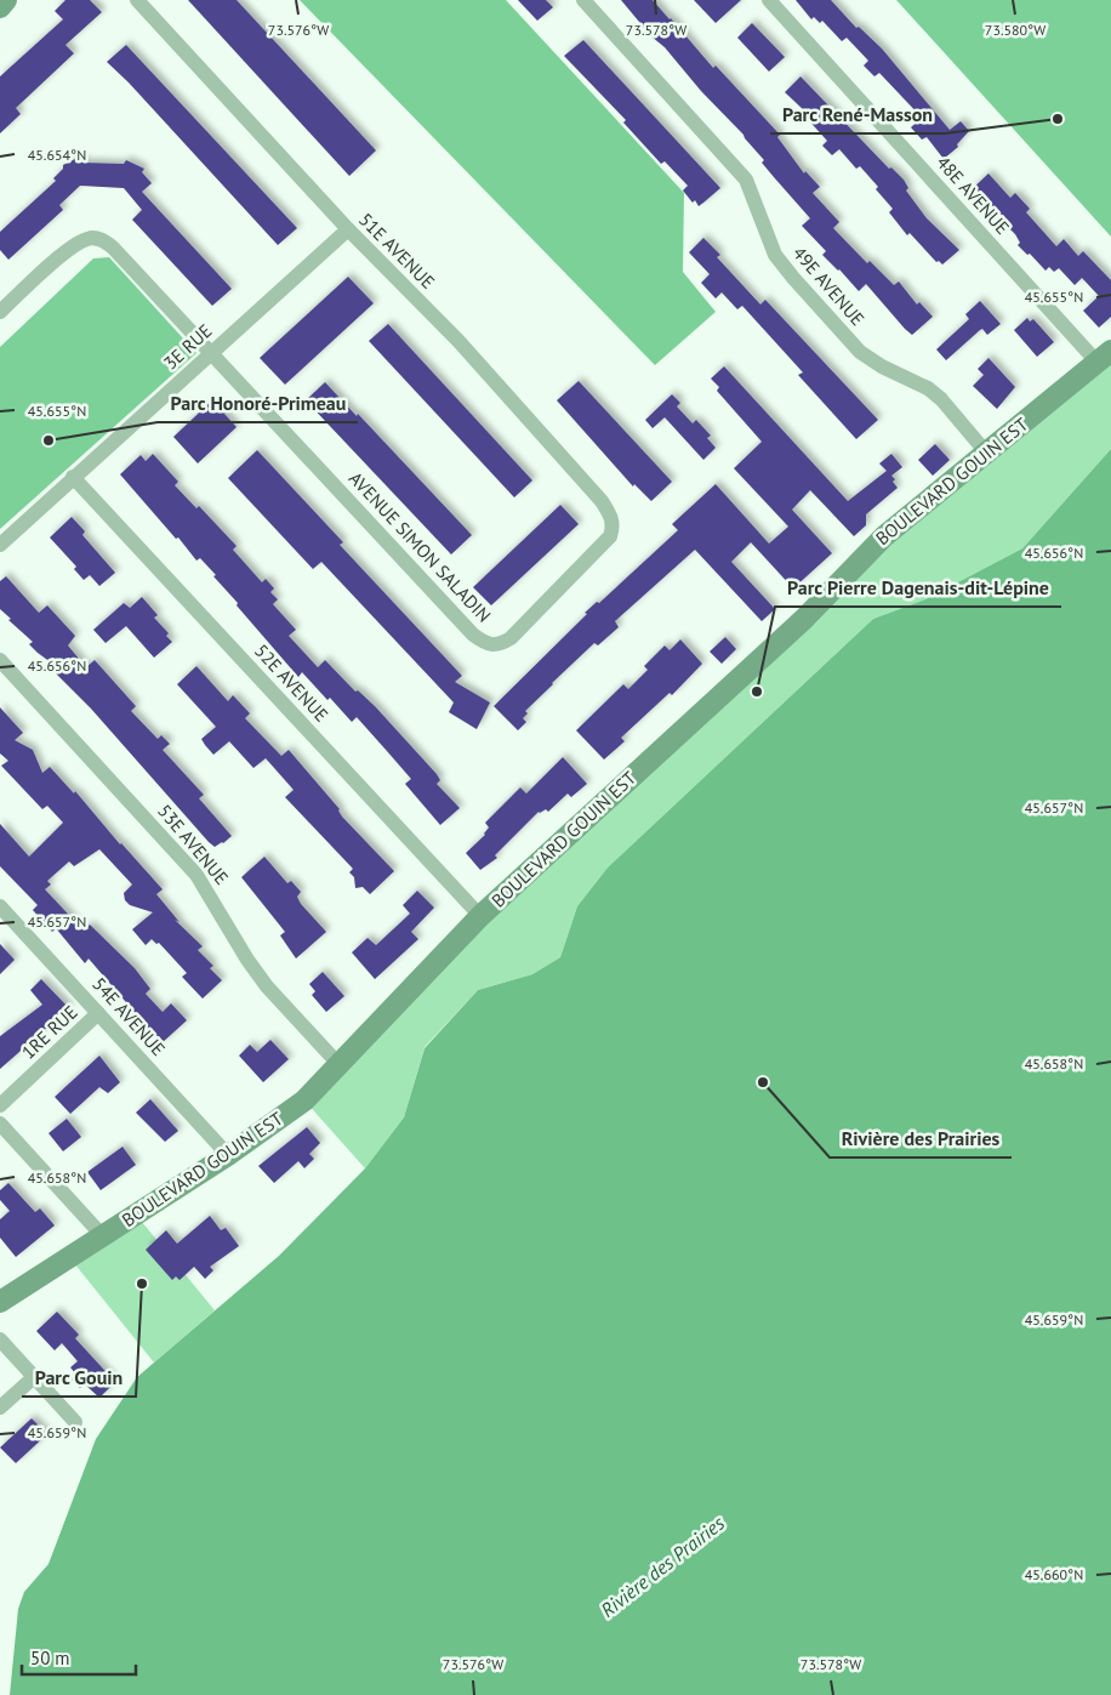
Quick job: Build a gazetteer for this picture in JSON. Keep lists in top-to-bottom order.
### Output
{
  "streets": {
    "street": [
      "48E AVENUE",
      "51E AVENUE",
      "49E AVENUE",
      "3E RUE",
      "BOULEVARD GOUIN EST",
      "AVENUE SIMON SALADIN",
      "52E AVENUE",
      "53E AVENUE",
      "54E AVENUE",
      "1RE RUE"
    ]
  },
  "crossings": [
    ["48E AVENUE", "BOULEVARD GOUIN EST"],
    ["51E AVENUE", "3E RUE"],
    ["51E AVENUE", "AVENUE SIMON SALADIN"],
    ["49E AVENUE", "BOULEVARD GOUIN EST"],
    ["3E RUE", "AVENUE SIMON SALADIN"],
    ["3E RUE", "52E AVENUE"],
    ["BOULEVARD GOUIN EST", "52E AVENUE"],
    ["BOULEVARD GOUIN EST", "53E AVENUE"],
    ["BOULEVARD GOUIN EST", "54E AVENUE"],
    ["54E AVENUE", "1RE RUE"]
  ],
  "water": ["Rivière des Prairies"],
  "places": [
    "Parc René-Masson",
    "Parc Honoré-Primeau",
    "Parc Pierre Dagenais-dit-Lépine",
    "Rivière des Prairies",
    "Parc Gouin"
  ],
  "scale_bar": "50 m",
  "coordinates": [
    "73.576°W",
    "73.578°W",
    "73.580°W",
    "45.654°N",
    "45.655°N",
    "45.656°N",
    "45.657°N",
    "45.658°N",
    "45.659°N",
    "45.660°N"
  ]
}
